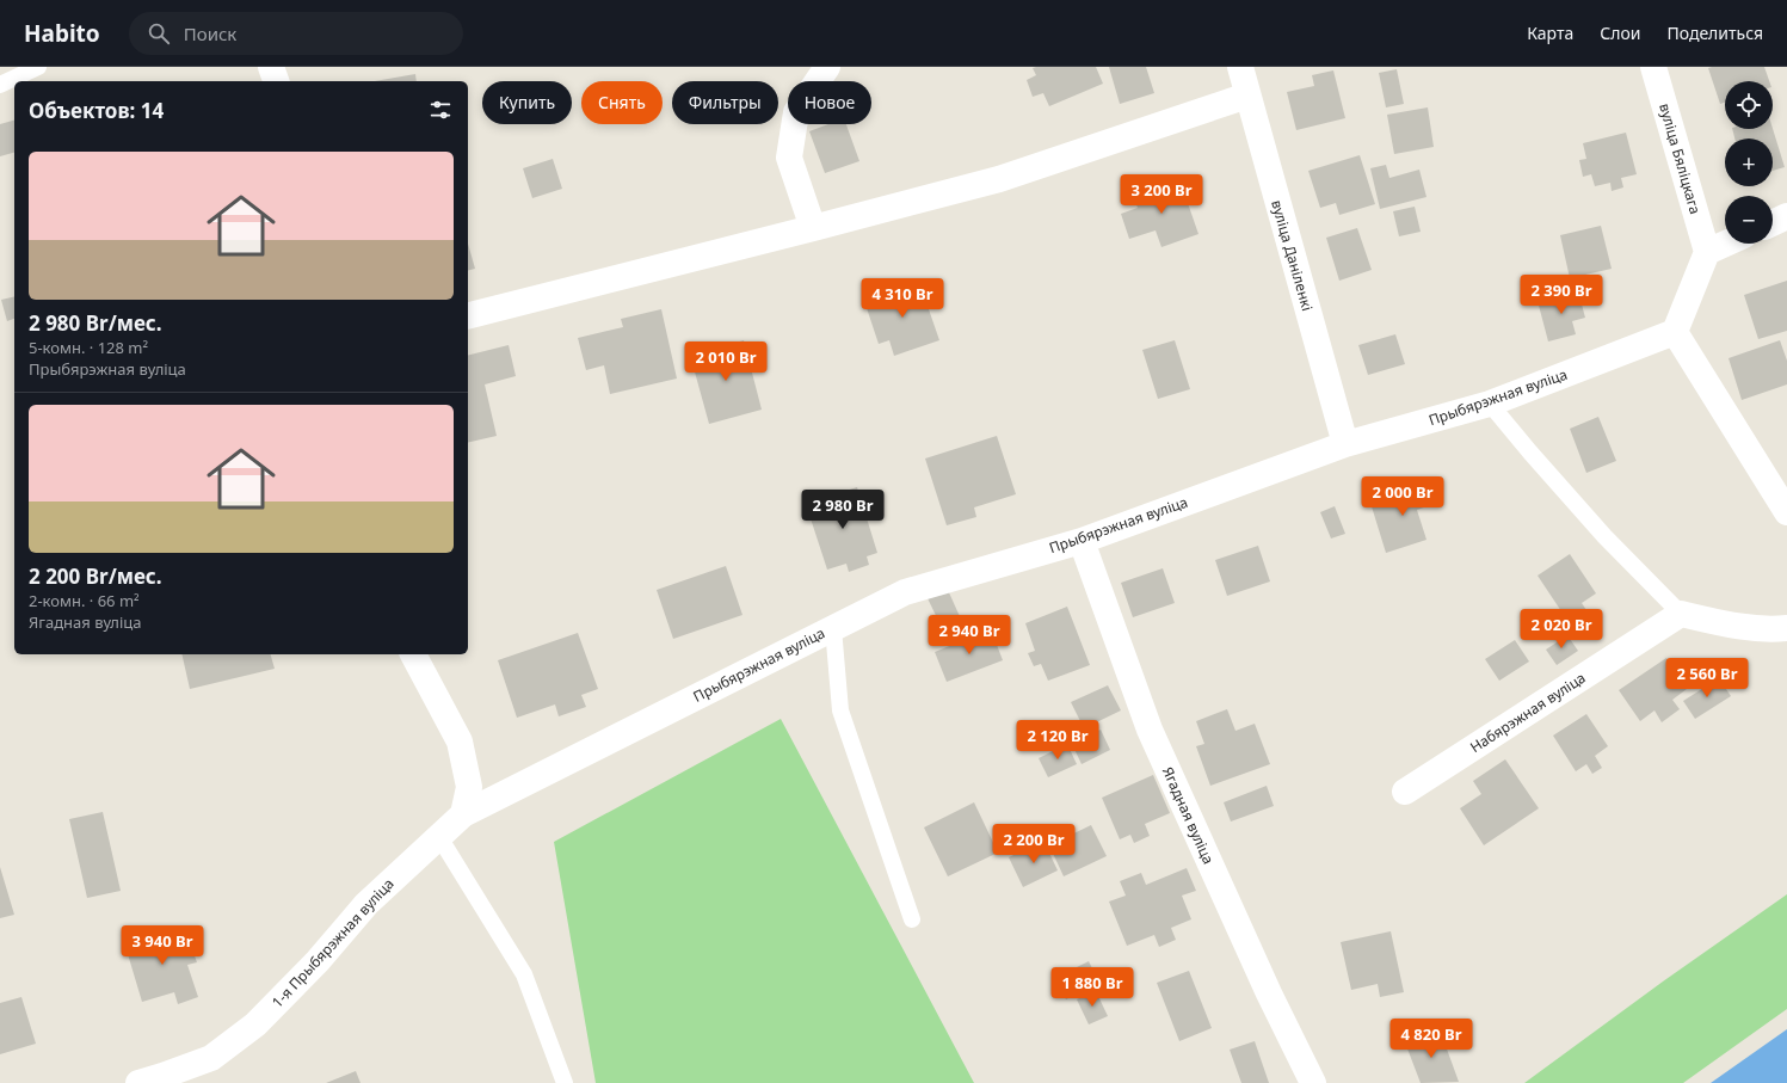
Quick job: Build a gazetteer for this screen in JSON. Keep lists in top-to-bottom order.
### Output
{
  "streets": {
    "street": [
      "вуліца Бяліцкага",
      "вуліца Даніленкі",
      "Прыбярэжная вуліца",
      "Набярэжная вуліца",
      "Ягадная вуліца",
      "1-я Прыбярэжная вуліца"
    ]
  },
  "crossings": [
    ["вуліца Даніленкі", "Прыбярэжная вуліца"],
    ["Прыбярэжная вуліца", "Ягадная вуліца"],
    ["Прыбярэжная вуліца", "1-я Прыбярэжная вуліца"]
  ],
  "page": {
    "header": "Habito",
    "search": "Поиск",
    "nav": ["Карта", "Слои", "Поделиться"],
    "map_buttons": ["+", "−"],
    "chip": [
      "Купить",
      "Снять",
      "Фильтры",
      "Новое"
    ],
    "heading": "Объектов: 14",
    "list": [
      {
        "name": "2 980 Br/мес.",
        "note": "5-комн. · 128 m² · Прыбярэжная вуліца"
      },
      {
        "name": "2 200 Br/мес.",
        "note": "2-комн. · 66 m² · Ягадная вуліца"
      }
    ],
    "price": [
      "3 200 Br",
      "2 390 Br",
      "4 310 Br",
      "2 010 Br",
      "2 000 Br",
      "2 980 Br",
      "2 020 Br",
      "2 940 Br",
      "2 560 Br",
      "2 120 Br",
      "2 200 Br",
      "3 940 Br",
      "1 880 Br",
      "4 820 Br"
    ]
  }
}
